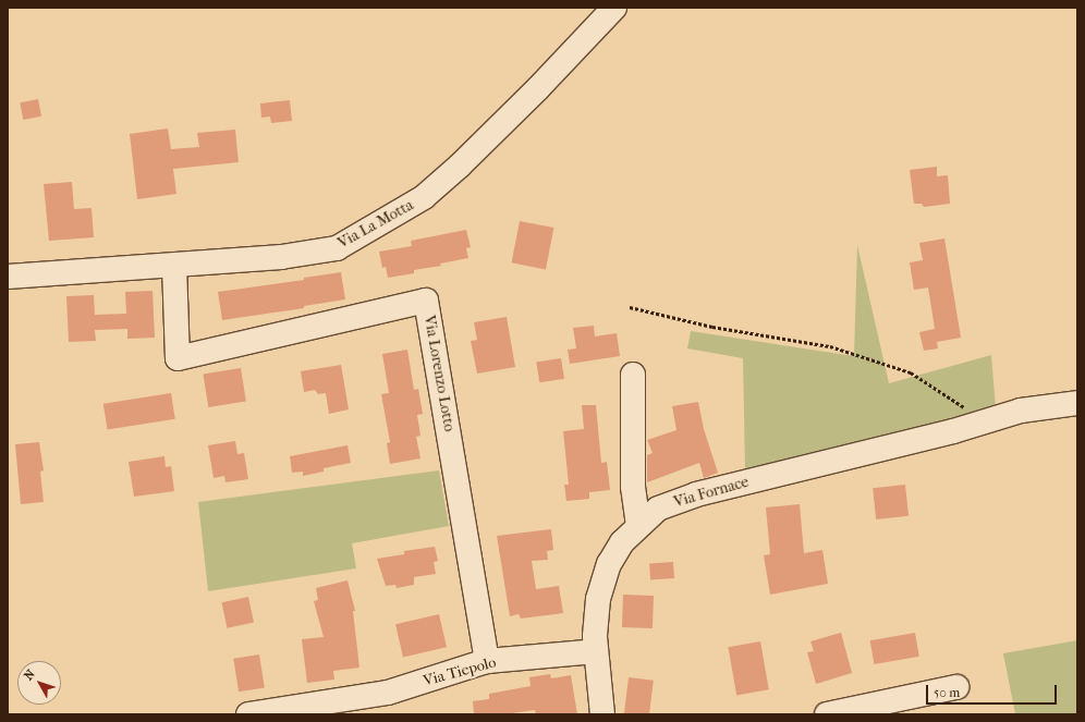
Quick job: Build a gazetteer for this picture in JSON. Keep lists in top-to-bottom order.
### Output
{
  "streets": {
    "street": [
      "Via La Motta",
      "Via Lorenzo Lotto",
      "Via Fornace",
      "Via Tiepolo"
    ]
  },
  "crossings": [
    ["Via La Motta", "Via Lorenzo Lotto"],
    ["Via Lorenzo Lotto", "Via Tiepolo"],
    ["Via Fornace", "Via Tiepolo"]
  ],
  "scale_bar": "50 m",
  "north": "top left"
}
